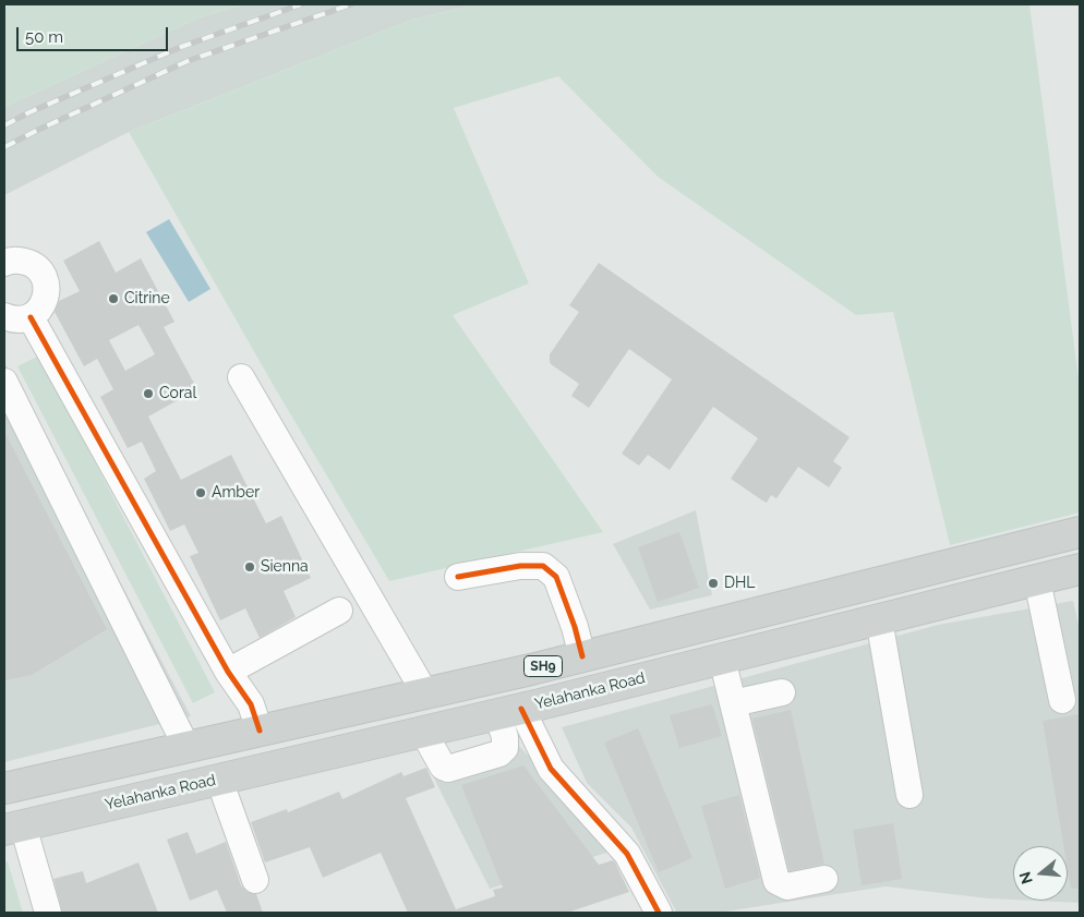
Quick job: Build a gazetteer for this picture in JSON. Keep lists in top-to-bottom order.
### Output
{
  "streets": {
    "main road": ["SH9", "Yelahanka Road"]
  },
  "places": [
    "Citrine",
    "Coral",
    "Amber",
    "Sienna",
    "DHL"
  ],
  "scale_bar": "50 m",
  "north": "left"
}
